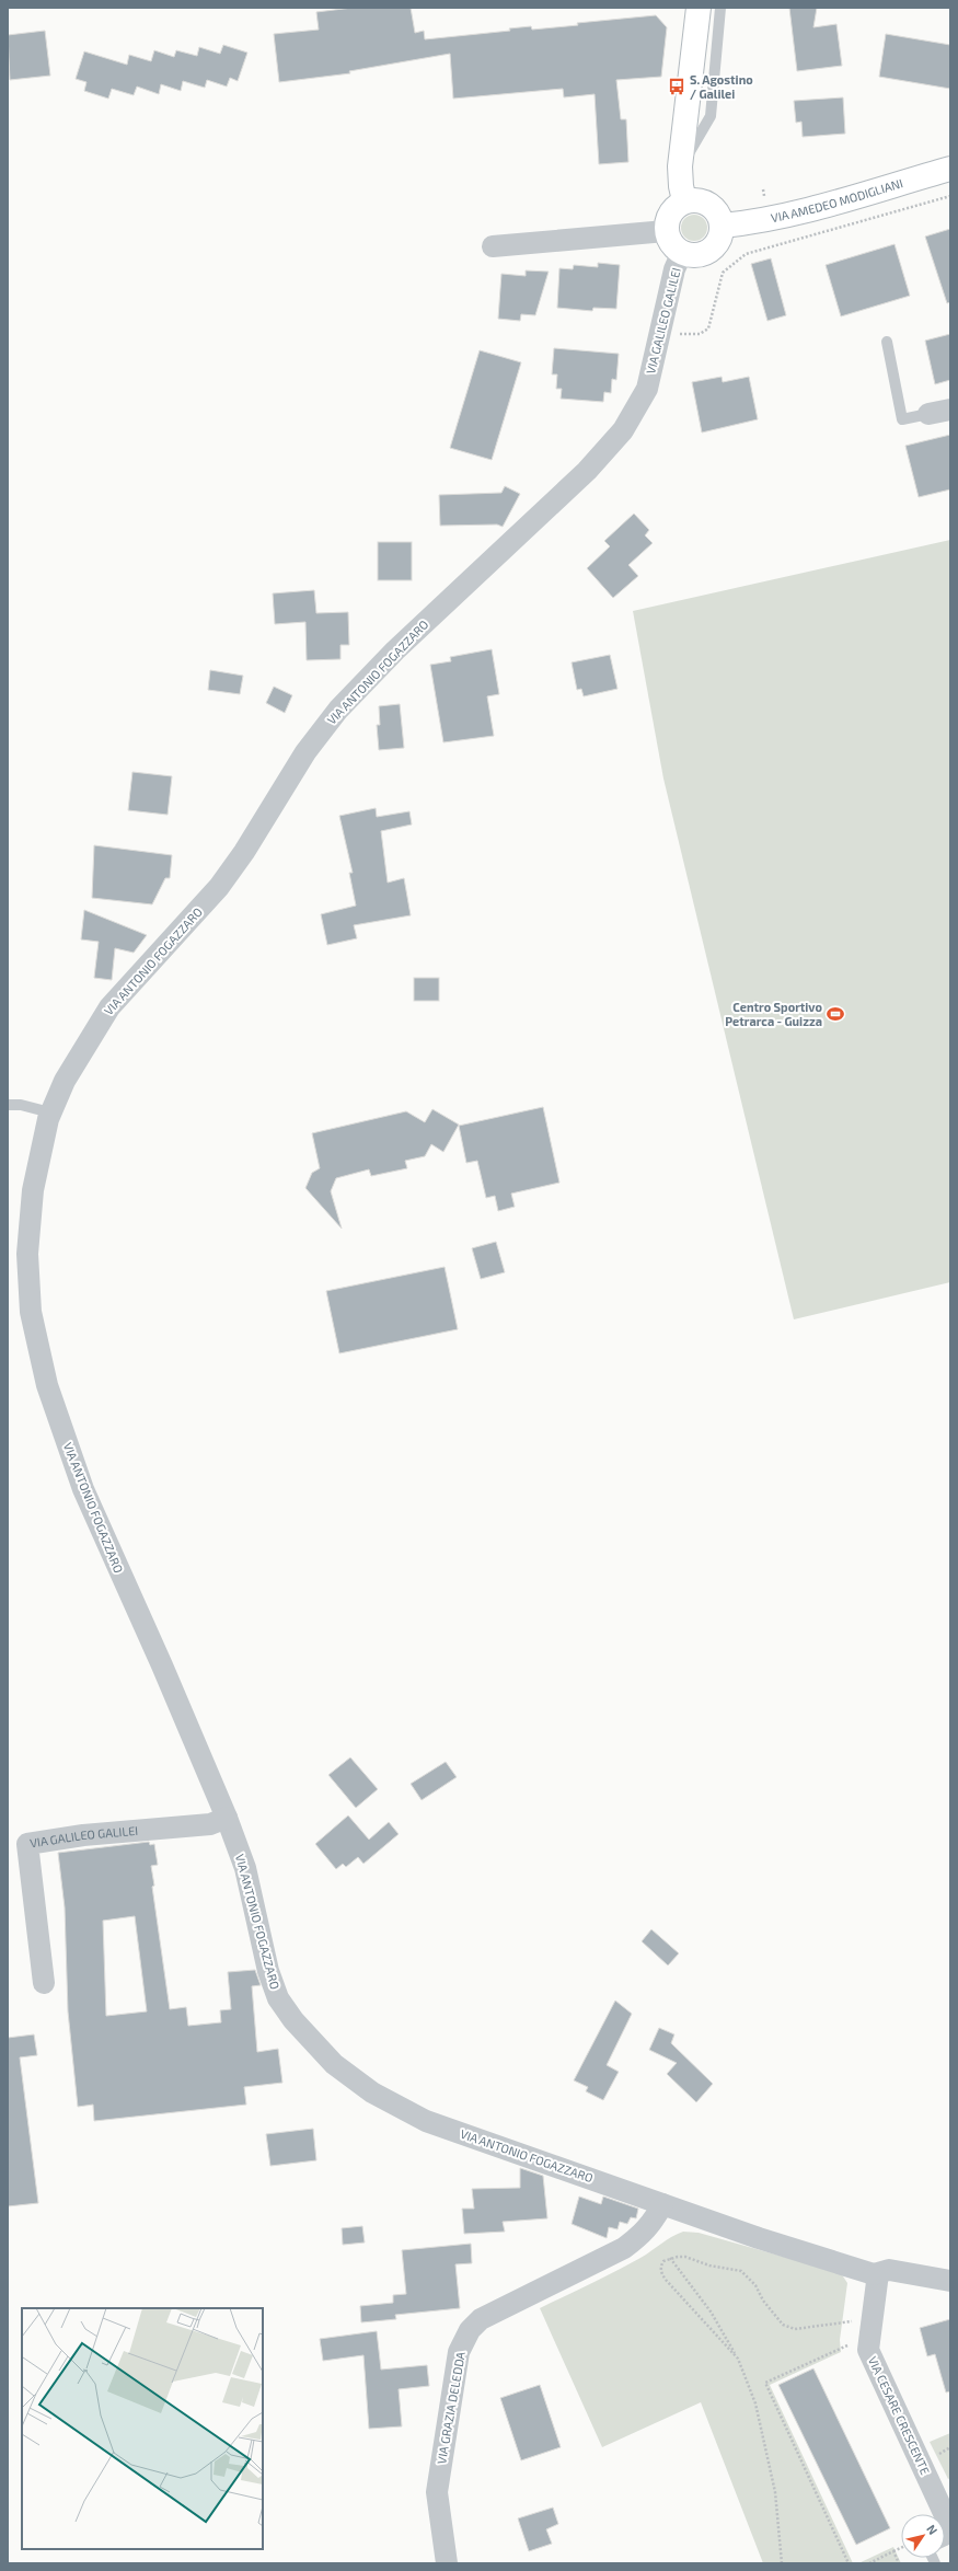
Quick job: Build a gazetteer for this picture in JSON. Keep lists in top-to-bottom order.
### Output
{
  "streets": {
    "street": [
      "VIA AMEDEO MODIGLIANI",
      "VIA GALILEO GALILEI",
      "VIA ANTONIO FOGAZZARO",
      "VIA GRAZIA DELEDDA",
      "VIA CESARE CRESCENTE"
    ]
  },
  "crossings": [
    ["VIA AMEDEO MODIGLIANI", "VIA GALILEO GALILEI"],
    ["VIA GALILEO GALILEI", "VIA ANTONIO FOGAZZARO"],
    ["VIA ANTONIO FOGAZZARO", "VIA GRAZIA DELEDDA"],
    ["VIA ANTONIO FOGAZZARO", "VIA CESARE CRESCENTE"]
  ],
  "places": {
    "bus stop": ["S. Agostino / Galilei"],
    "sports": ["Centro Sportivo Petrarca - Guizza"]
  },
  "north": "top right"
}
